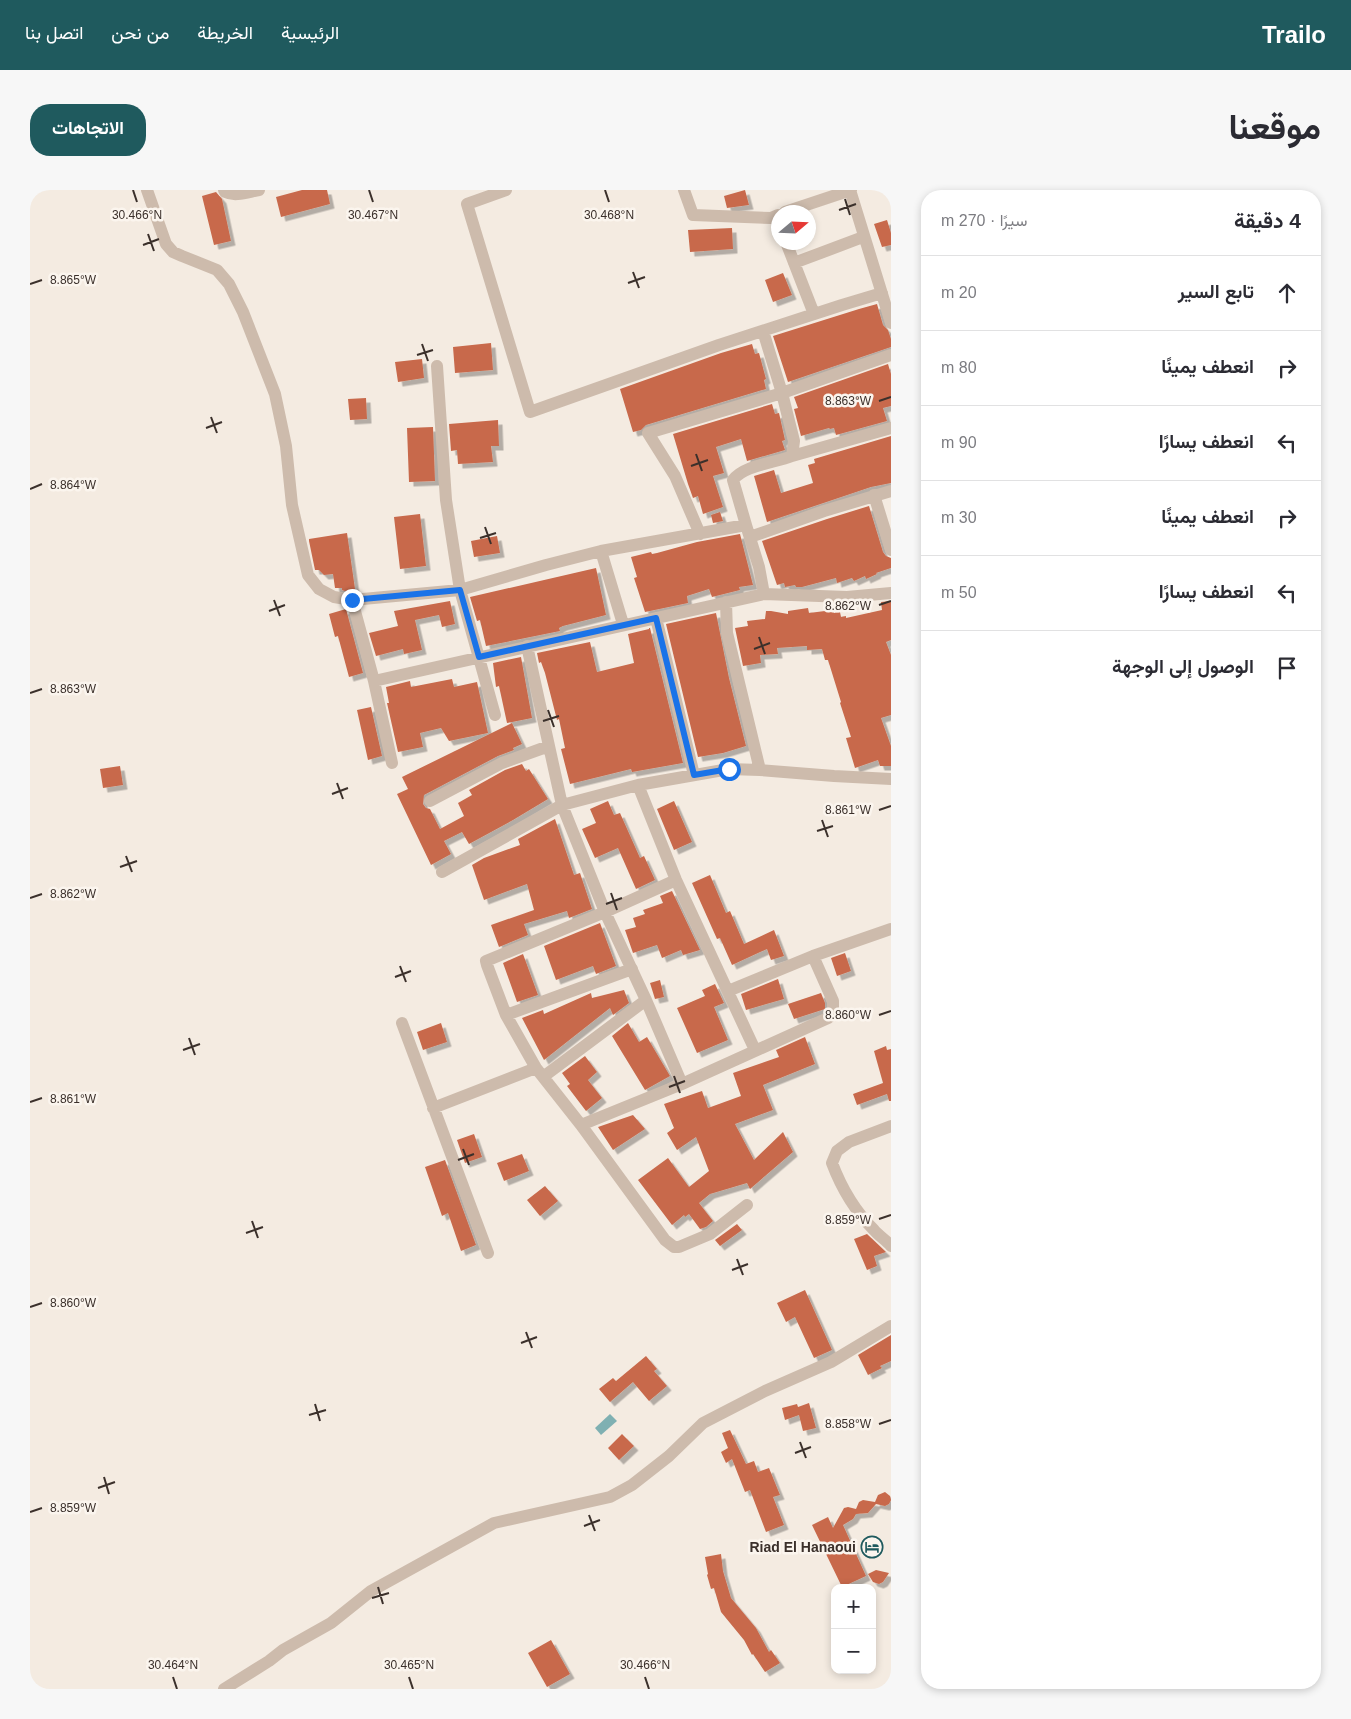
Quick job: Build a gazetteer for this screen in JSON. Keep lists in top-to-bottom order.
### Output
{
  "places": {
    "hotel": ["Riad El Hanaoui"]
  },
  "north": "right",
  "page": {
    "header": "Trailo",
    "nav": [
      "الرئيسية",
      "الخريطة",
      "من نحن",
      "اتصل بنا"
    ],
    "title": "موقعنا",
    "buttons": "الاتجاهات",
    "heading": ["4 دقيقة", "سيرًا · 270 m"],
    "list": [
      ["تابع السير", "20 m"],
      ["انعطف يمينًا", "80 m"],
      ["انعطف يسارًا", "90 m"],
      ["انعطف يمينًا", "30 m"],
      ["انعطف يسارًا", "50 m"],
      "الوصول إلى الوجهة"
    ],
    "map_buttons": ["+", "−"]
  },
  "coordinates": [
    "30.468°N",
    "30.466°N",
    "30.467°N",
    "8.865°W",
    "8.863°W",
    "8.864°W",
    "8.862°W",
    "8.861°W",
    "8.860°W",
    "8.859°W",
    "8.858°W",
    "30.464°N",
    "30.465°N"
  ]
}
